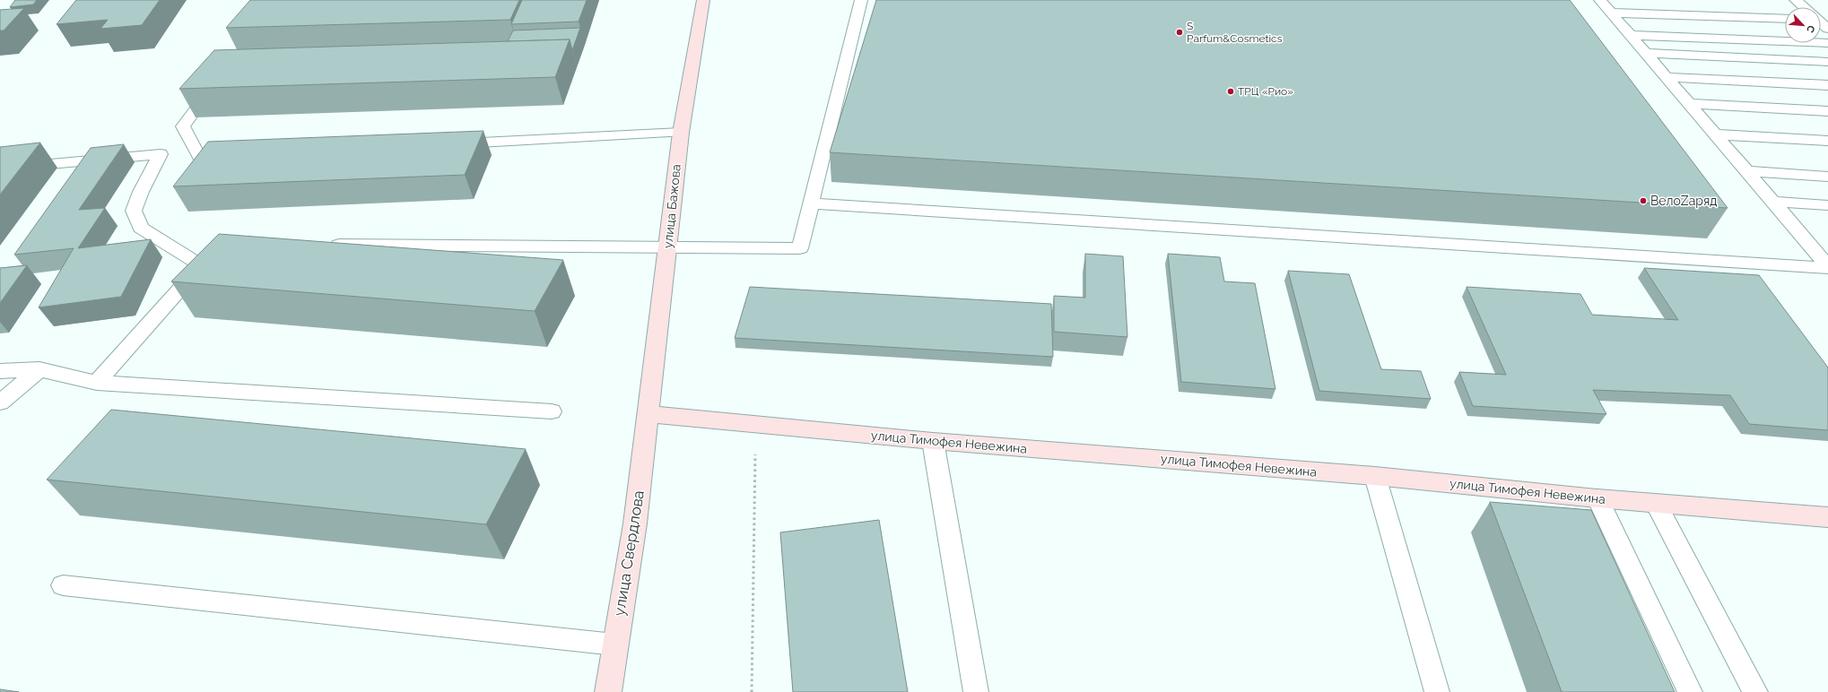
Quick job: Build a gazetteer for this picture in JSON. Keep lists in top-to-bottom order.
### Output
{
  "streets": {
    "main road": ["улица Бажова", "улица Тимофея Невежина", "улица Свердлова"]
  },
  "crossings": [
    ["улица Бажова", "улица Тимофея Невежина"],
    ["улица Бажова", "улица Свердлова"],
    ["улица Тимофея Невежина", "улица Свердлова"]
  ],
  "places": ["S Parfum&Cosmetics", "ТРЦ «Рио»", "ВелоZаряд"],
  "north": "bottom right"
}
